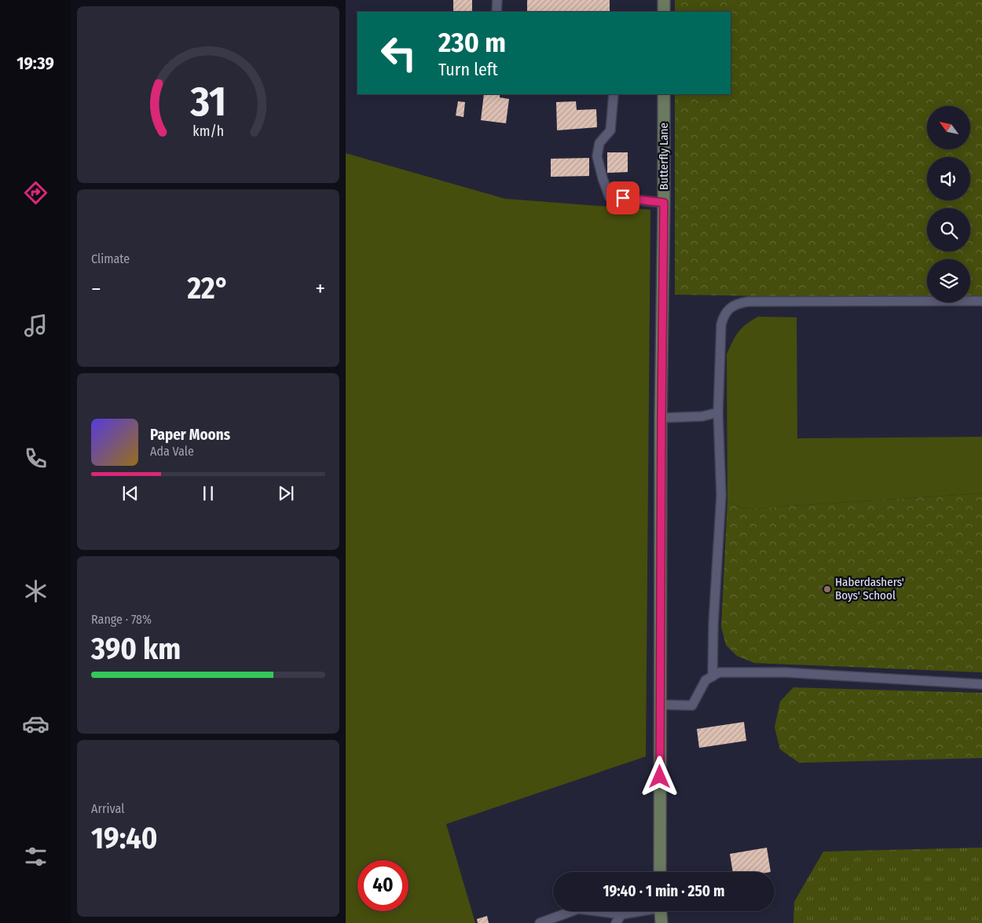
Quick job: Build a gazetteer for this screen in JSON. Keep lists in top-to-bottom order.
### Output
{
  "streets": {
    "street": ["Butterfly Lane"]
  },
  "places": ["Haberdashers' Boys' School"],
  "north": "top left",
  "page": {
    "tabs": "19:39",
    "turn": ["230 m", "Turn left"],
    "tile": [
      "Climate",
      ["Range · 78%", "390 km"],
      ["Arrival", "19:40"]
    ],
    "heat": ["−", "22°", "+"],
    "song": ["Paper Moons", "Ada Vale"],
    "limit": "40",
    "trip": "19:40 · 1 min · 250 m",
    "gauge": ["31", "km/h"]
  }
}
